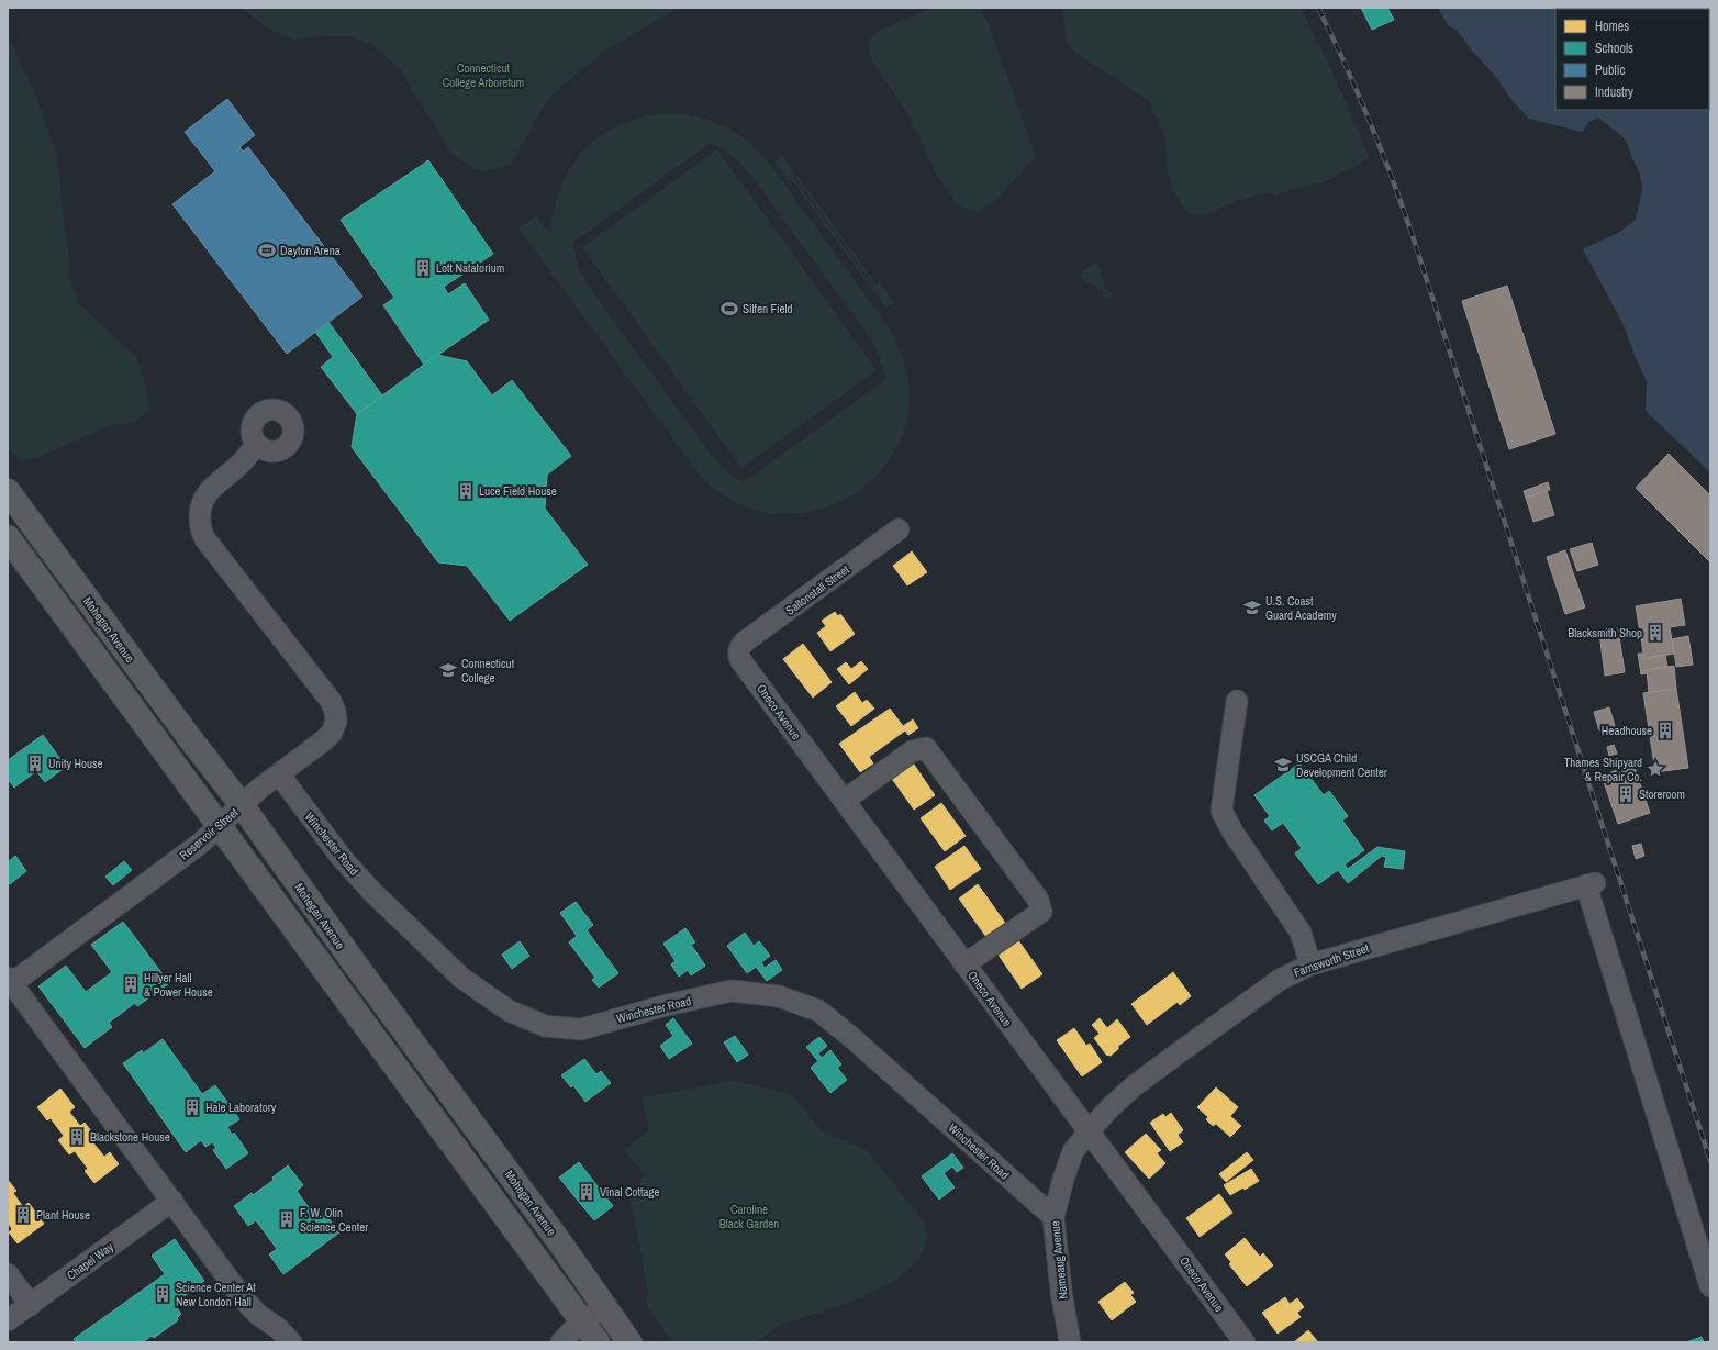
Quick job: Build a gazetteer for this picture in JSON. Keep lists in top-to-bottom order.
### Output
{
  "streets": {
    "highway": ["Mohegan Avenue"],
    "street": [
      "Saltonstall Street",
      "Oneco Avenue",
      "Reservoir Street",
      "Winchester Road",
      "Farnsworth Street",
      "Nameaug Avenue",
      "Chapel Way"
    ]
  },
  "crossings": [
    ["Saltonstall Street", "Oneco Avenue"],
    ["Mohegan Avenue", "Reservoir Street"],
    ["Oneco Avenue", "Farnsworth Street"],
    ["Oneco Avenue", "Nameaug Avenue"],
    ["Reservoir Street", "Winchester Road"],
    ["Reservoir Street", "Chapel Way"],
    ["Winchester Road", "Nameaug Avenue"],
    ["Farnsworth Street", "Nameaug Avenue"]
  ],
  "parks": ["Connecticut College Arboretum", "Caroline Black Garden"],
  "places": {
    "sports": ["Dayton Arena", "Silfen Field"],
    "building": [
      "Lott Natatorium",
      "Luce Field House",
      "Blacksmith Shop",
      "Headhouse",
      "Unity House",
      "Storeroom",
      "Hillyer Hall & Power House",
      "Hale Laboratory",
      "Blackstone House",
      "Vinal Cottage",
      "Plant House",
      "F. W. Olin Science Center",
      "Science Center At New London Hall"
    ],
    "school or university": ["U.S. Coast Guard Academy", "Connecticut College", "USCGA Child Development Center"],
    "place": ["Thames Shipyard & Repair Co."]
  },
  "legend": [
    "Homes",
    "Schools",
    "Public",
    "Industry"
  ]
}
